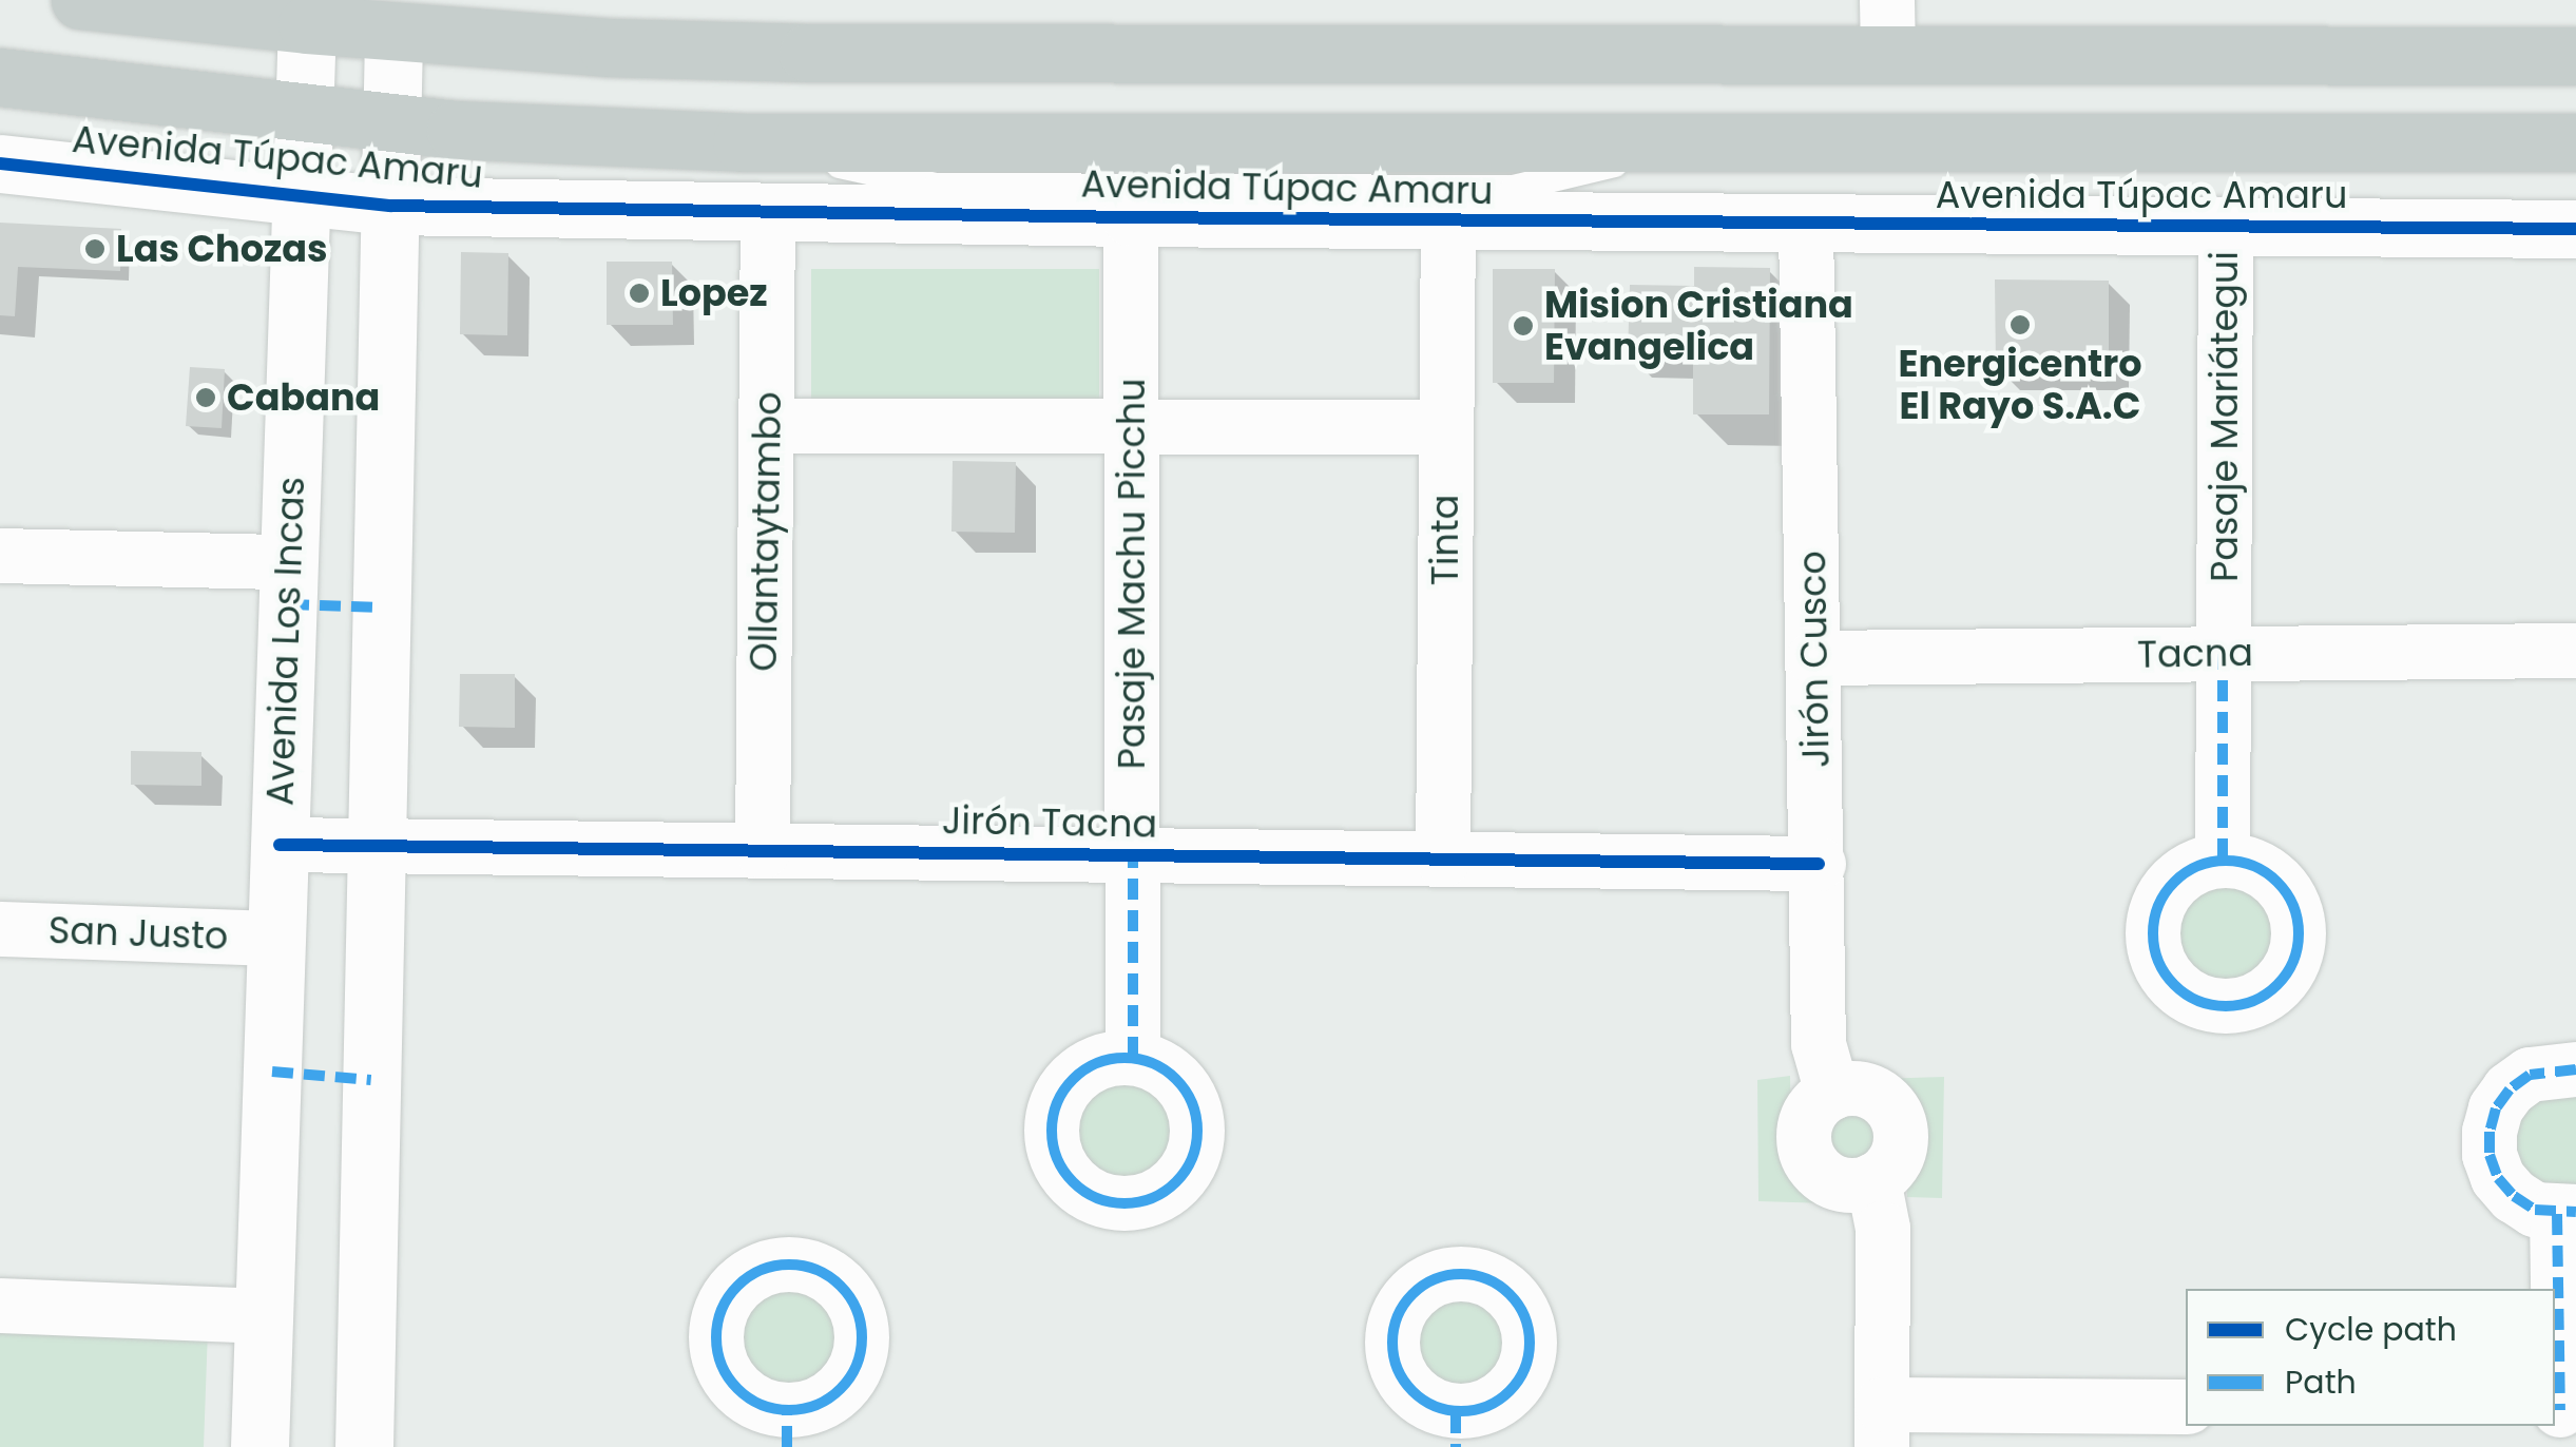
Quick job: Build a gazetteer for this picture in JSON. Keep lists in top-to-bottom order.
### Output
{
  "streets": {
    "highway": ["Avenida Túpac Amaru"],
    "main road": ["Avenida Los Incas"],
    "street": [
      "Pasaje Mariátegui",
      "Ollantaytambo",
      "Tinta",
      "Pasaje Machu Picchu",
      "Tacna",
      "Jirón Cusco",
      "Jirón Tacna",
      "San Justo"
    ]
  },
  "crossings": [
    ["Avenida Túpac Amaru", "Pasaje Mariátegui"],
    ["Avenida Túpac Amaru", "Ollantaytambo"],
    ["Avenida Túpac Amaru", "Tinta"],
    ["Avenida Túpac Amaru", "Pasaje Machu Picchu"],
    ["Avenida Túpac Amaru", "Avenida Los Incas"],
    ["Avenida Túpac Amaru", "Jirón Cusco"],
    ["Pasaje Mariátegui", "Tacna"],
    ["Ollantaytambo", "Jirón Tacna"],
    ["Tinta", "Jirón Tacna"],
    ["Pasaje Machu Picchu", "Jirón Tacna"],
    ["Avenida Los Incas", "Jirón Tacna"],
    ["Avenida Los Incas", "San Justo"],
    ["Tacna", "Jirón Cusco"],
    ["Jirón Cusco", "Jirón Tacna"]
  ],
  "places": [
    "Las Chozas",
    "Lopez",
    "Energicentro El Rayo S.A.C",
    "Mision Cristiana Evangelica",
    "Cabana"
  ],
  "legend": ["Cycle path", "Path"]
}
